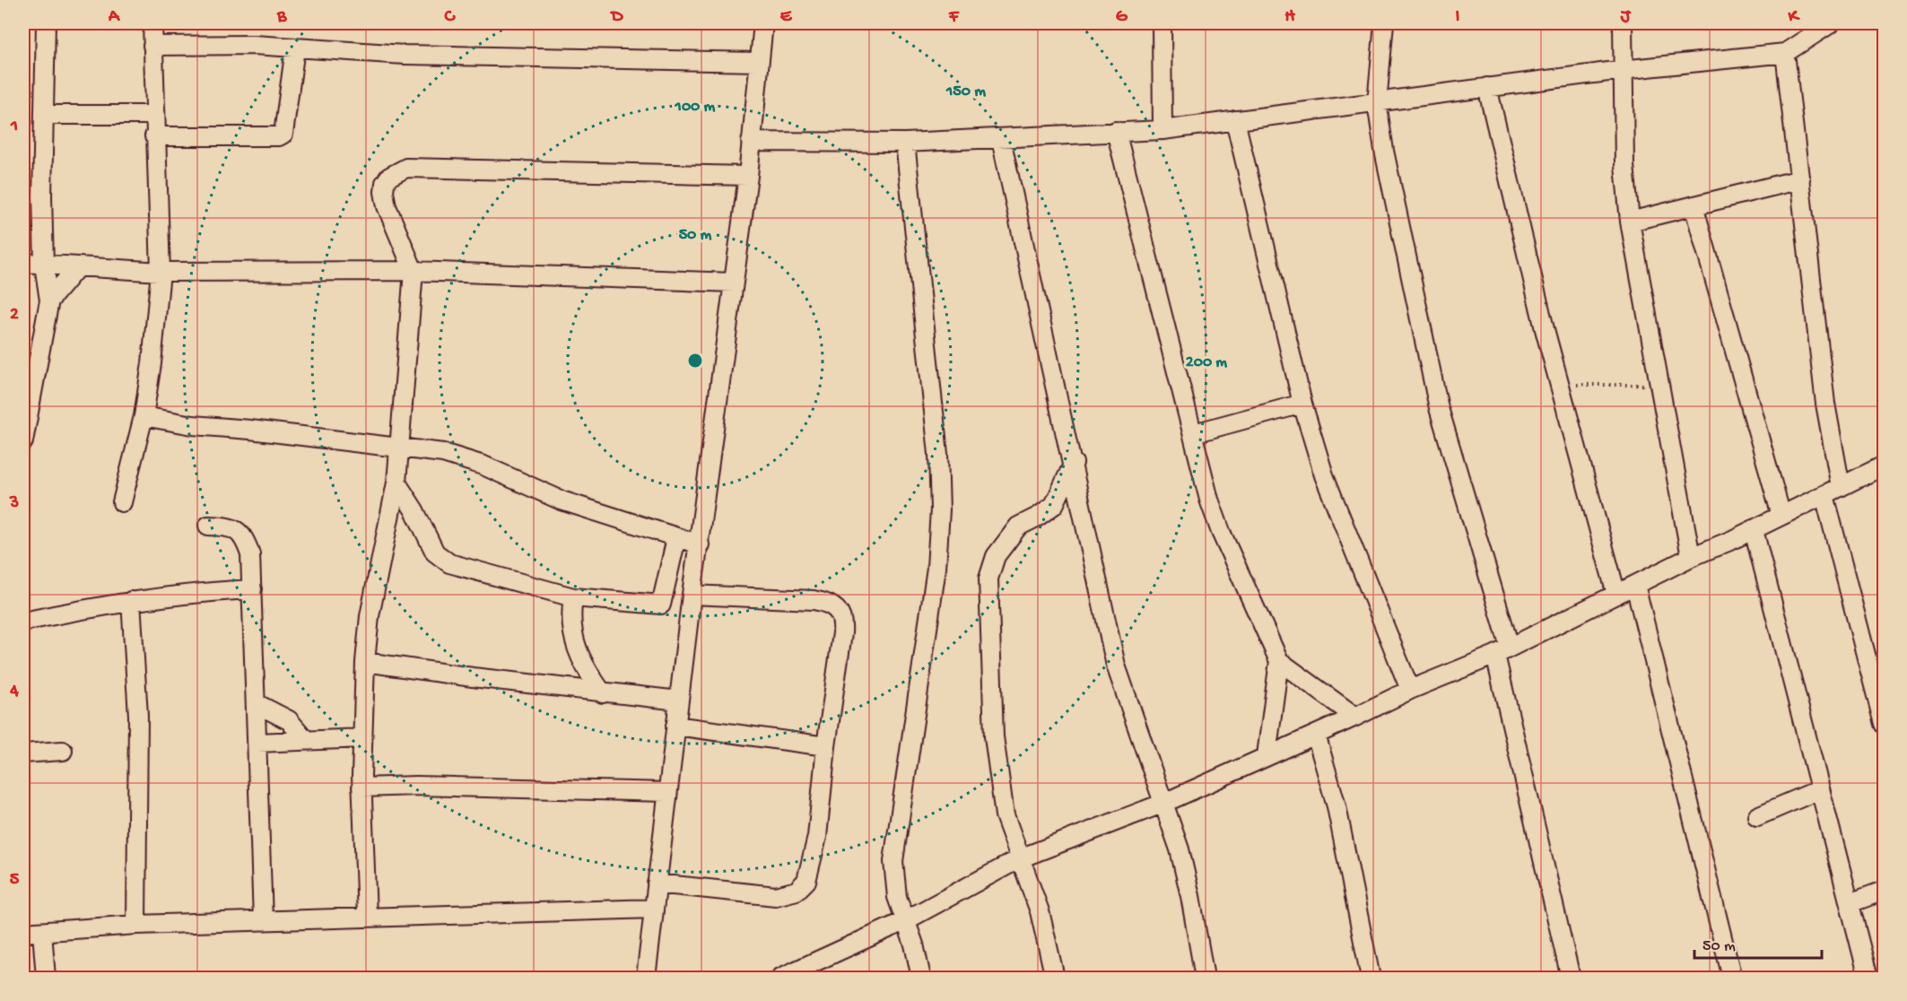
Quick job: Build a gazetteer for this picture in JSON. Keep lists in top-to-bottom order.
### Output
{
  "scale_bar": "50 m",
  "grid": {
    "columns": [
      "A",
      "B",
      "C",
      "D",
      "E",
      "F",
      "G",
      "H",
      "I",
      "J",
      "K"
    ],
    "rows": [
      "1",
      "2",
      "3",
      "4",
      "5"
    ]
  },
  "rings": [
    "150 m",
    "100 m",
    "50 m",
    "200 m"
  ]
}
